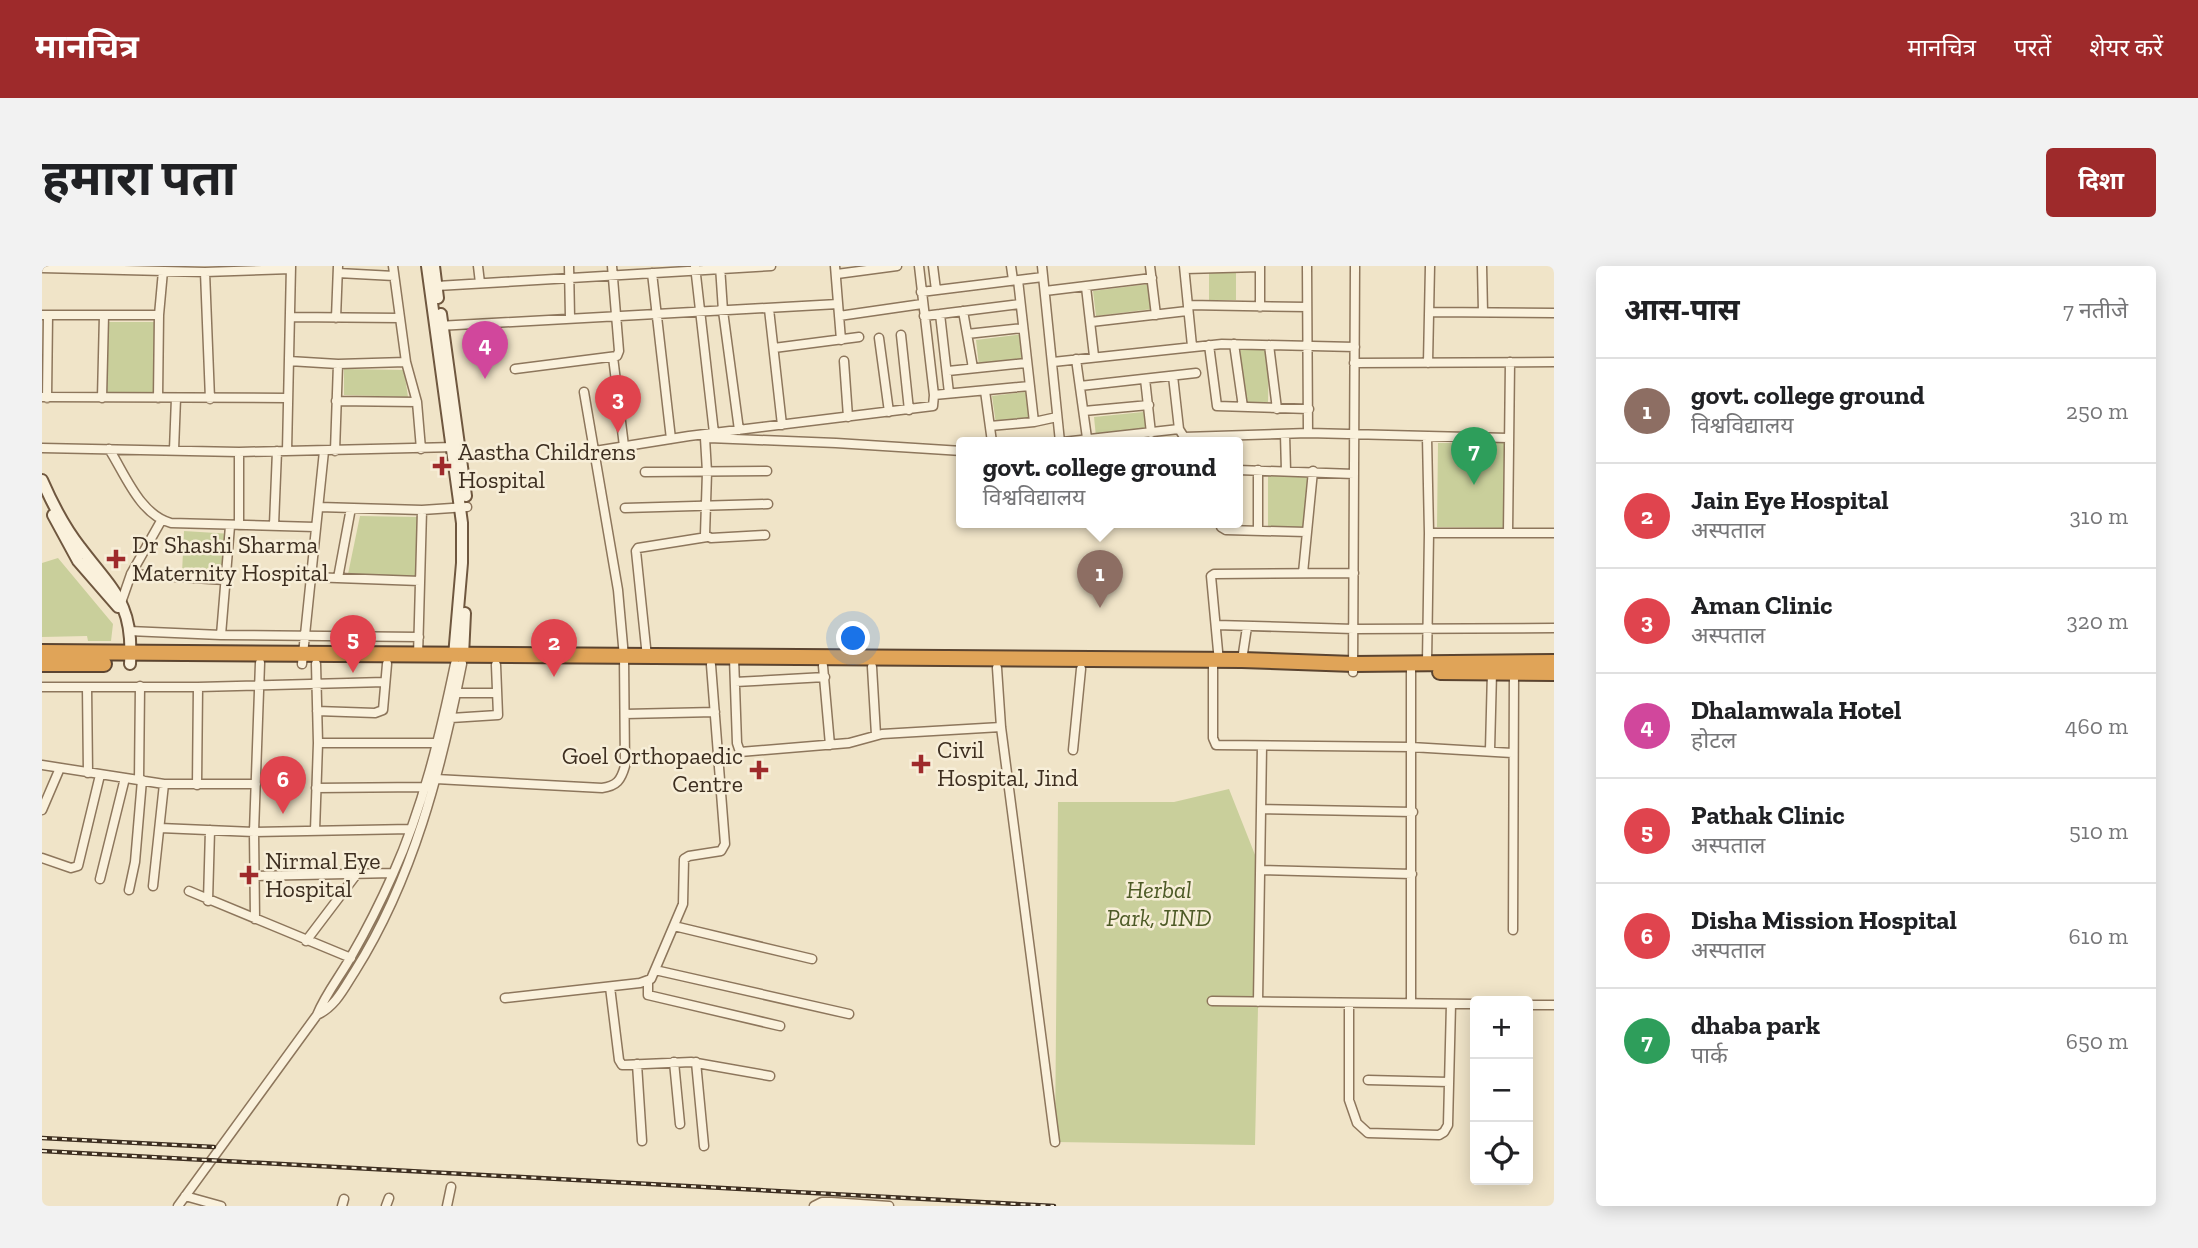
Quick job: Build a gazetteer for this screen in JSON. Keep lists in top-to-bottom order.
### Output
{
  "parks": ["Herbal Park, JIND"],
  "places": {
    "health": [
      "Aastha Childrens Hospital",
      "Dr Shashi Sharma Maternity Hospital",
      "Civil Hospital, Jind",
      "Goel Orthopaedic Centre",
      "Nirmal Eye Hospital"
    ]
  },
  "page": {
    "header": "मानचित्र",
    "nav": ["मानचित्र", "परतें", "शेयर करें"],
    "buttons": "दिशा",
    "title": "हमारा पता",
    "heading": ["आस-पास", "7 नतीजे"],
    "pins": [
      "4",
      "3",
      "7",
      "1",
      "5",
      "2",
      "6"
    ],
    "list": [
      {
        "mark": "1",
        "name": "govt. college ground",
        "note": "विश्वविद्यालय",
        "value": "250 m"
      },
      {
        "mark": "2",
        "name": "Jain Eye Hospital",
        "note": "अस्पताल",
        "value": "310 m"
      },
      {
        "mark": "3",
        "name": "Aman Clinic",
        "note": "अस्पताल",
        "value": "320 m"
      },
      {
        "mark": "4",
        "name": "Dhalamwala Hotel",
        "note": "होटल",
        "value": "460 m"
      },
      {
        "mark": "5",
        "name": "Pathak Clinic",
        "note": "अस्पताल",
        "value": "510 m"
      },
      {
        "mark": "6",
        "name": "Disha Mission Hospital",
        "note": "अस्पताल",
        "value": "610 m"
      },
      {
        "mark": "7",
        "name": "dhaba park",
        "note": "पार्क",
        "value": "650 m"
      }
    ],
    "popup": ["govt. college ground", "विश्वविद्यालय"],
    "map_buttons": ["+", "−"]
  }
}
